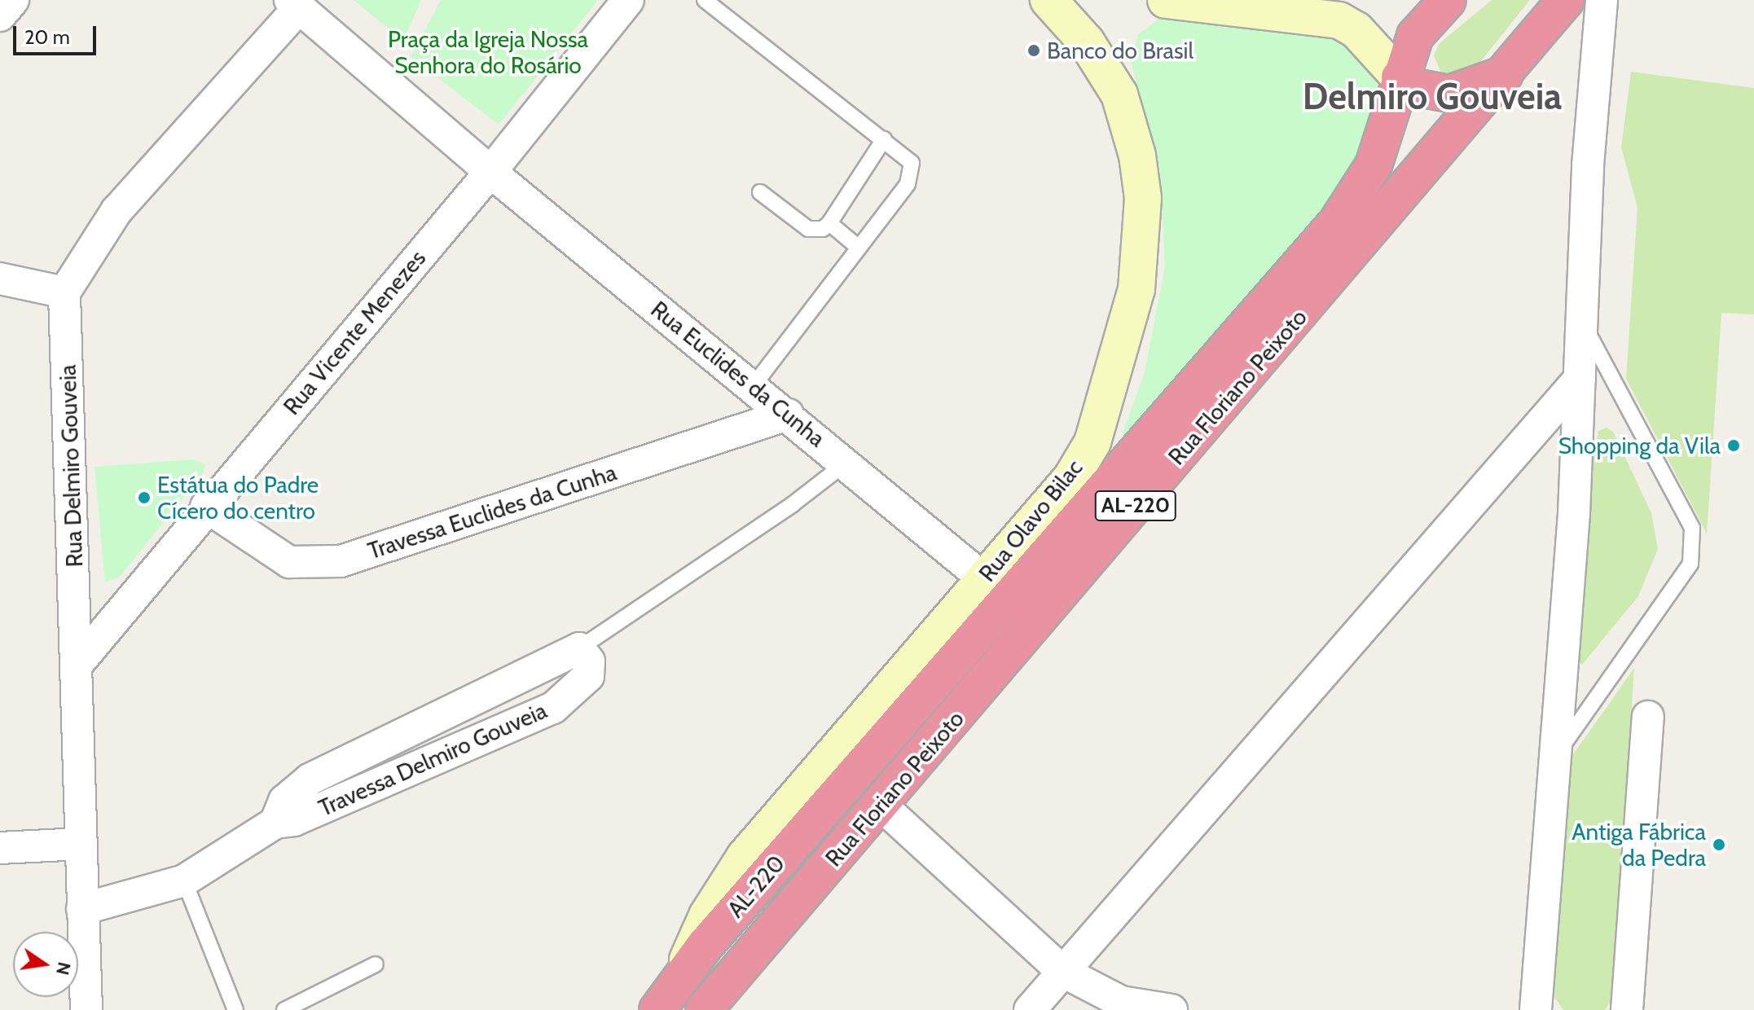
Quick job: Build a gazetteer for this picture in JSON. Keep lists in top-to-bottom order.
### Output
{
  "streets": {
    "highway": ["Rua Floriano Peixoto", "AL-220", "Rua Olavo Bilac"],
    "street": [
      "Rua Vicente Menezes",
      "Rua Euclides da Cunha",
      "Rua Delmiro Gouveia",
      "Travessa Euclides da Cunha",
      "Travessa Delmiro Gouveia"
    ]
  },
  "crossings": [
    ["Rua Vicente Menezes", "Rua Euclides da Cunha"],
    ["Rua Vicente Menezes", "Rua Delmiro Gouveia"],
    ["Rua Vicente Menezes", "Travessa Euclides da Cunha"],
    ["Rua Euclides da Cunha", "Travessa Euclides da Cunha"],
    ["Rua Euclides da Cunha", "Rua Olavo Bilac"],
    ["Rua Euclides da Cunha", "Travessa Delmiro Gouveia"],
    ["Rua Delmiro Gouveia", "Travessa Delmiro Gouveia"],
    ["AL-220", "Rua Olavo Bilac"]
  ],
  "districts": ["Delmiro Gouveia"],
  "parks": ["Praça da Igreja Nossa Senhora do Rosário"],
  "places": [
    "Banco do Brasil",
    "Shopping da Vila",
    "Estátua do Padre Cícero do centro",
    "Antiga Fábrica da Pedra"
  ],
  "scale_bar": "20 m",
  "north": "right"
}
